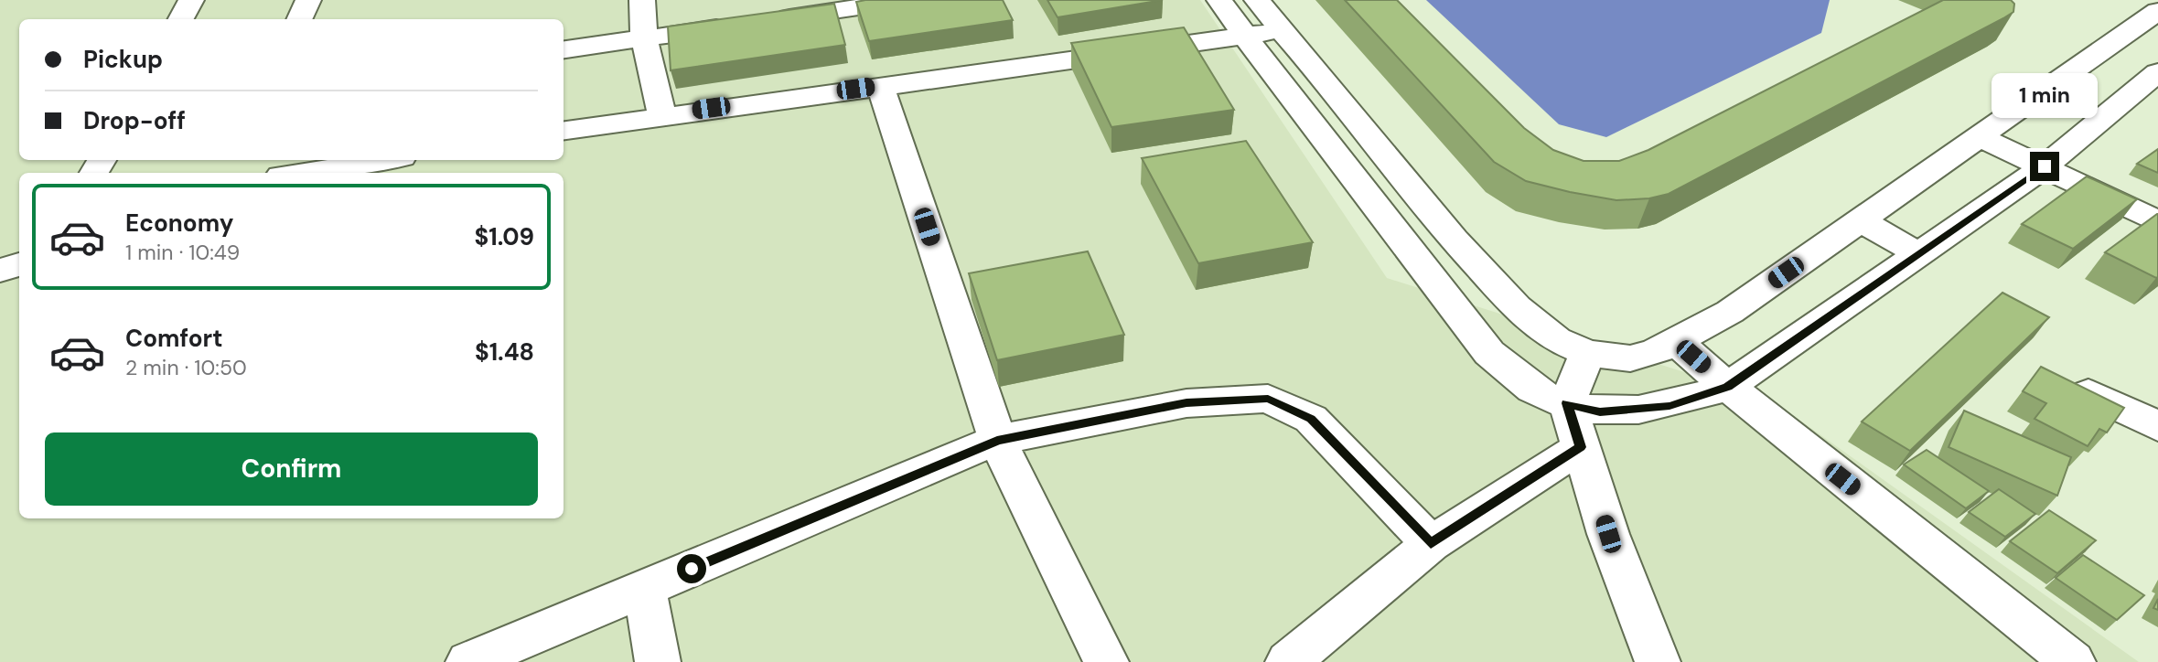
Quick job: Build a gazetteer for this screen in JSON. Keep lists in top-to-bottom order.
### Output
{
  "page": {
    "banner": ["Pickup", "Drop-off"],
    "bubble": "1 min",
    "list": [
      {
        "name": "Economy",
        "note": "1 min · 10:49",
        "value": "$1.09"
      },
      {
        "name": "Comfort",
        "note": "2 min · 10:50",
        "value": "$1.48"
      }
    ],
    "buttons": "Confirm"
  }
}
